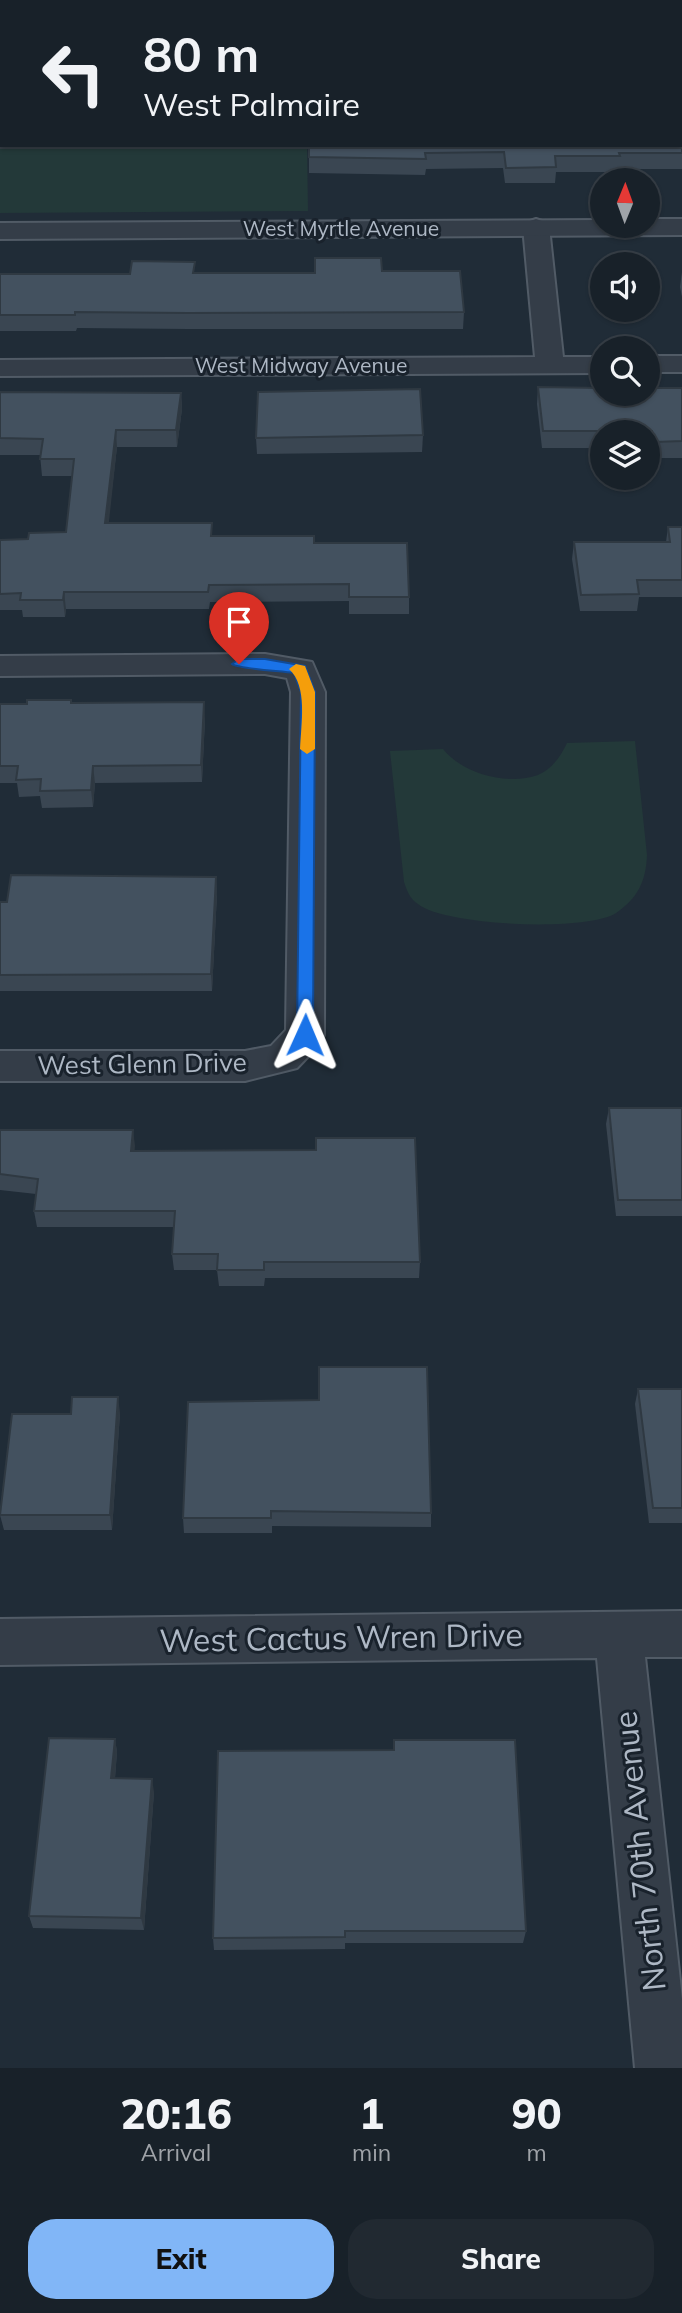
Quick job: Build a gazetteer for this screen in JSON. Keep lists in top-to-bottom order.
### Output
{
  "streets": {
    "street": [
      "West Myrtle Avenue",
      "West Midway Avenue",
      "West Glenn Drive",
      "West Cactus Wren Drive",
      "North 70th Avenue"
    ]
  },
  "crossings": [
    ["West Cactus Wren Drive", "North 70th Avenue"]
  ],
  "north": "top",
  "page": {
    "turn": ["80 m", "West Palmaire"],
    "eta": [
      "20:16",
      "Arrival",
      "1",
      "min",
      "90",
      "m"
    ],
    "buttons": ["Exit", "Share"]
  }
}
